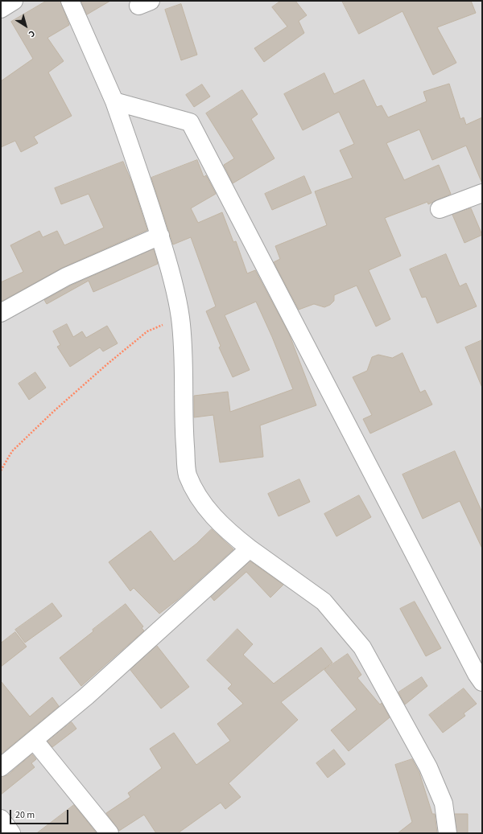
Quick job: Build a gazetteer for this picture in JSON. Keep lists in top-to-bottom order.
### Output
{
  "scale_bar": "20 m",
  "north": "bottom right"
}
